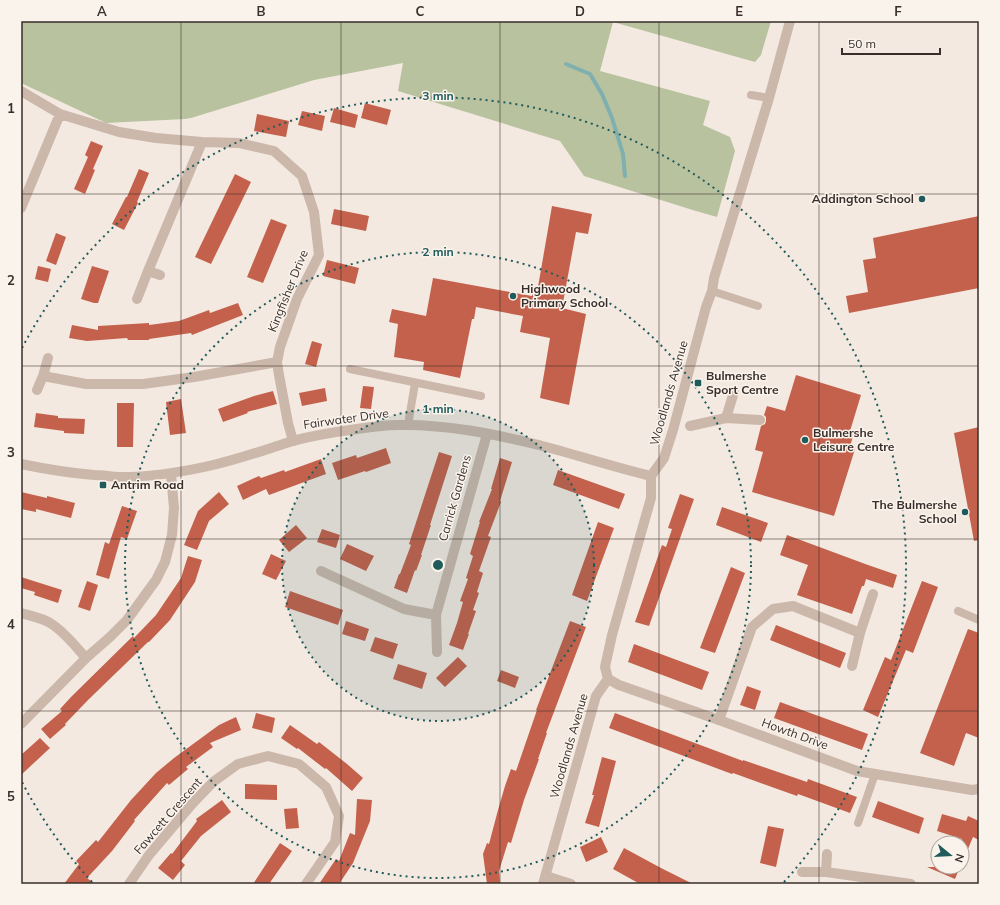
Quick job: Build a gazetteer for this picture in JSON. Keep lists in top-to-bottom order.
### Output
{
  "streets": {
    "street": [
      "Kingfisher Drive",
      "Woodlands Avenue",
      "Fairwater Drive",
      "Carrick Gardens",
      "Howth Drive",
      "Fawcett Crescent"
    ]
  },
  "crossings": [
    ["Kingfisher Drive", "Fairwater Drive"],
    ["Woodlands Avenue", "Fairwater Drive"],
    ["Woodlands Avenue", "Howth Drive"],
    ["Fairwater Drive", "Carrick Gardens"]
  ],
  "places": {
    "other": [
      "Addington School",
      "Highwood Primary School",
      "Bulmershe Leisure Centre",
      "The Bulmershe School"
    ],
    "transit": ["Bulmershe Sport Centre", "Antrim Road"]
  },
  "scale_bar": "50 m",
  "north": "right",
  "grid": {
    "columns": [
      "A",
      "B",
      "C",
      "D",
      "E",
      "F"
    ],
    "rows": [
      "1",
      "2",
      "3",
      "4",
      "5"
    ]
  },
  "rings": ["3 min", "2 min", "1 min"]
}
